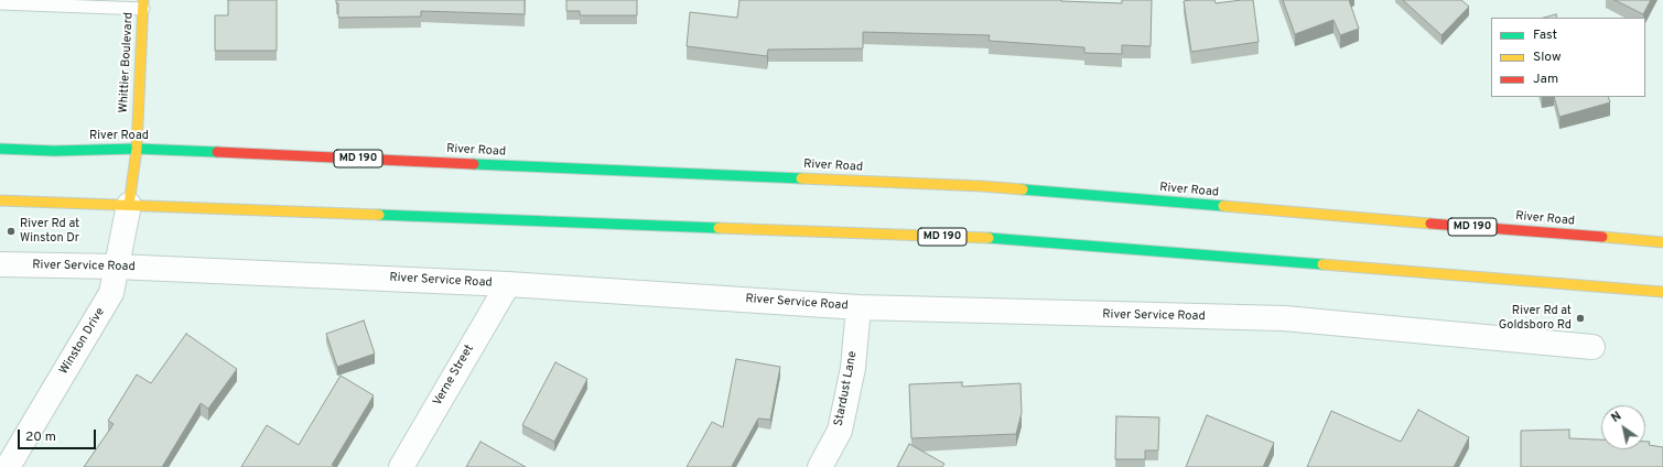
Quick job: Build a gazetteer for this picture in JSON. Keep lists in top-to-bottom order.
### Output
{
  "streets": {
    "main road": ["Whittier Boulevard", "River Road", "MD 190"],
    "street": [
      "River Service Road",
      "Winston Drive",
      "Verne Street",
      "Stardust Lane"
    ]
  },
  "crossings": [
    ["Whittier Boulevard", "River Road"],
    ["Whittier Boulevard", "MD 190"],
    ["Whittier Boulevard", "Winston Drive"],
    ["MD 190", "Winston Drive"],
    ["River Service Road", "Winston Drive"],
    ["River Service Road", "Verne Street"],
    ["River Service Road", "Stardust Lane"]
  ],
  "places": ["River Rd at Winston Dr", "River Rd at Goldsboro Rd"],
  "legend": ["Fast", "Slow", "Jam"],
  "scale_bar": "20 m",
  "north": "top left"
}
